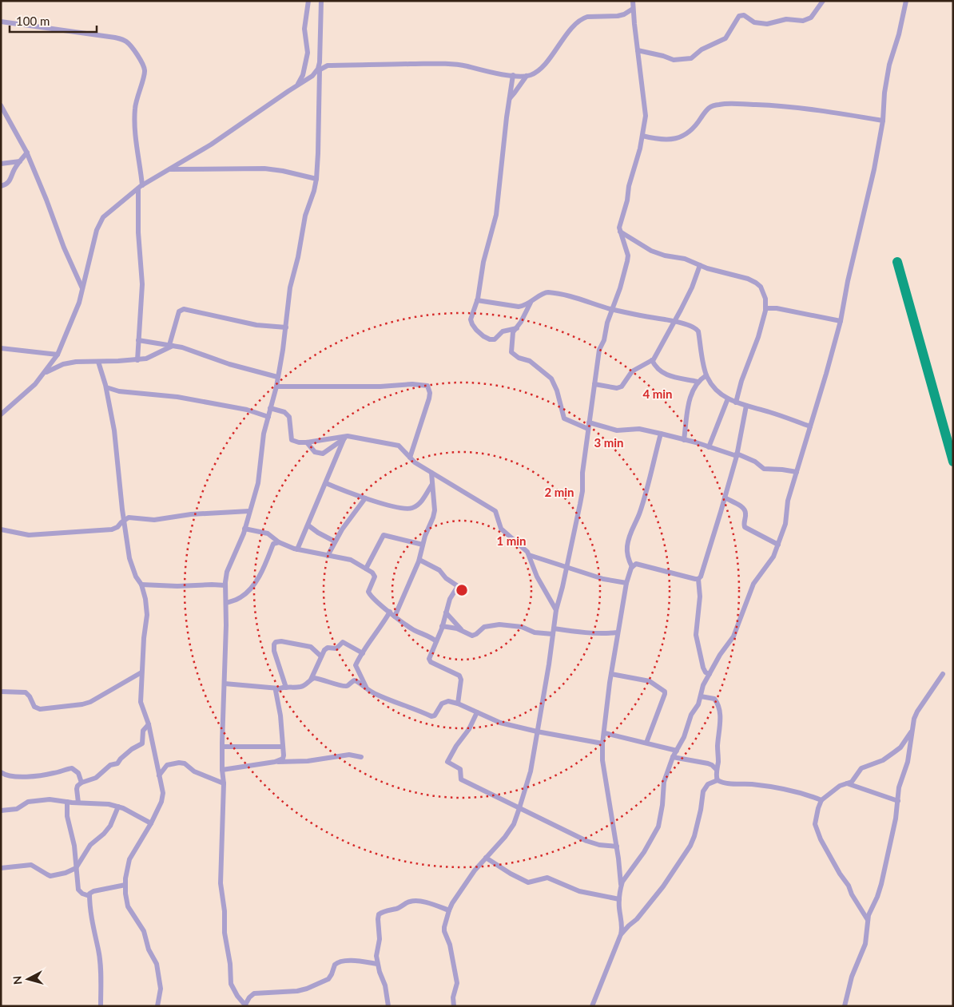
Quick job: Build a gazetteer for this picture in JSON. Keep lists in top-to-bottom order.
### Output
{
  "scale_bar": "100 m",
  "north": "left",
  "rings": [
    "4 min",
    "3 min",
    "2 min",
    "1 min"
  ]
}
